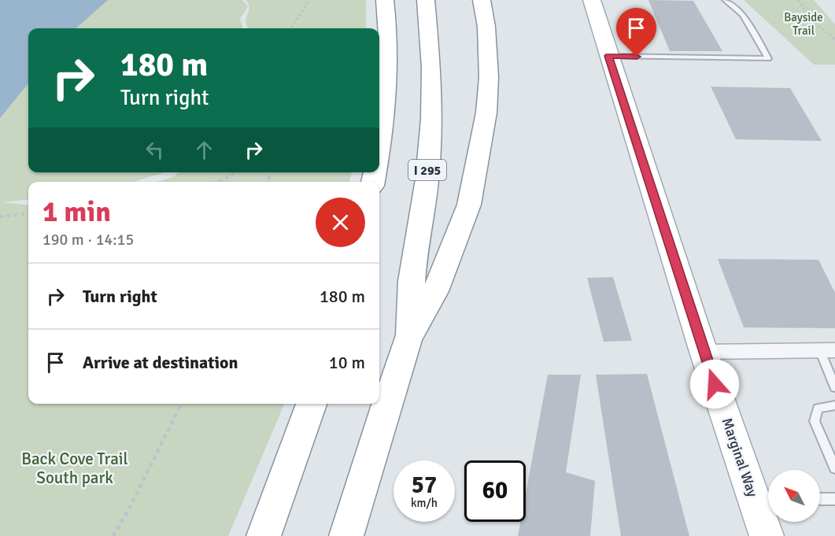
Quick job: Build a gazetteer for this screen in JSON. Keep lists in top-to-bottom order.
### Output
{
  "streets": {
    "main road": ["I 295", "Marginal Way"]
  },
  "parks": ["Bayside Trail", "Back Cove Trail South park"],
  "north": "top left",
  "page": {
    "turn": ["180 m", "Turn right"],
    "heading": ["1 min", "190 m · 14:15"],
    "list": [
      {
        "name": "Turn right",
        "value": "180 m"
      },
      {
        "name": "Arrive at destination",
        "value": "10 m"
      }
    ],
    "speed": "57 km/h",
    "limit": "60"
  }
}
